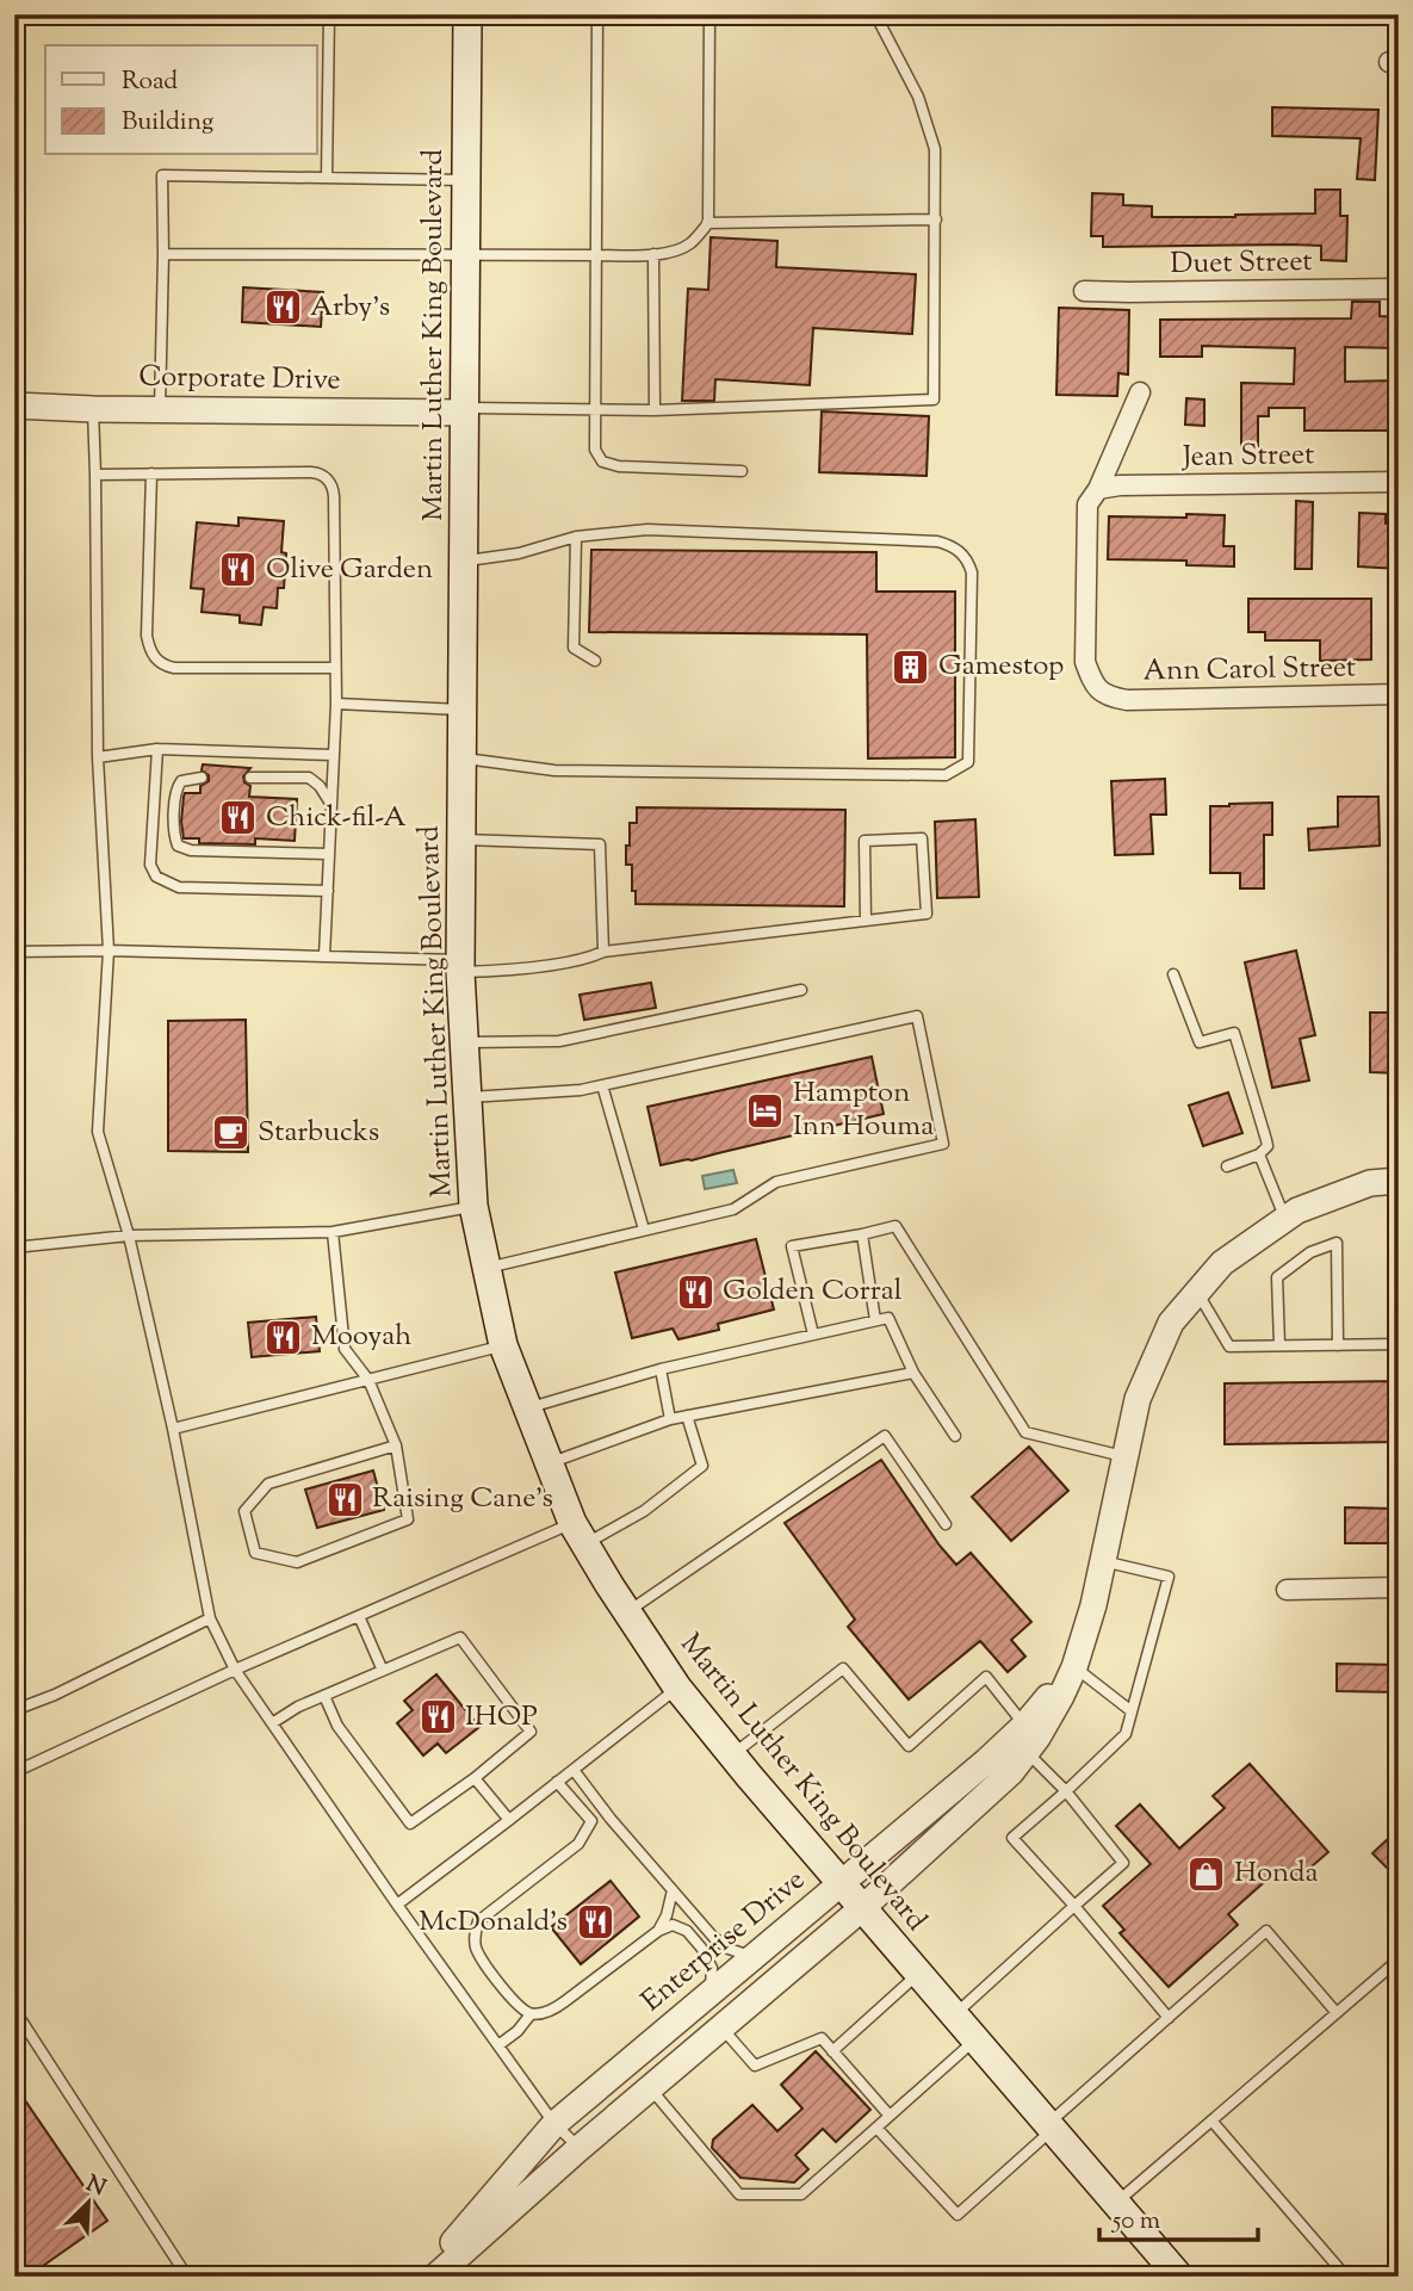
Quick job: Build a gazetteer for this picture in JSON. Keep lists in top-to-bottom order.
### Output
{
  "streets": {
    "main road": ["Martin Luther King Boulevard"],
    "street": [
      "Duet Street",
      "Corporate Drive",
      "Jean Street",
      "Ann Carol Street",
      "Enterprise Drive"
    ]
  },
  "crossings": [
    ["Martin Luther King Boulevard", "Corporate Drive"],
    ["Martin Luther King Boulevard", "Enterprise Drive"],
    ["Jean Street", "Ann Carol Street"]
  ],
  "places": {
    "restaurant": [
      "Arby's",
      "Olive Garden",
      "Chick-fil-A",
      "Golden Corral",
      "Mooyah",
      "Raising Cane's",
      "IHOP",
      "McDonald's"
    ],
    "building": ["Gamestop"],
    "hotel": ["Hampton Inn Houma"],
    "cafe": ["Starbucks"],
    "shop": ["Honda"]
  },
  "legend": ["Road", "Building"],
  "scale_bar": "50 m",
  "north": "top right"
}
